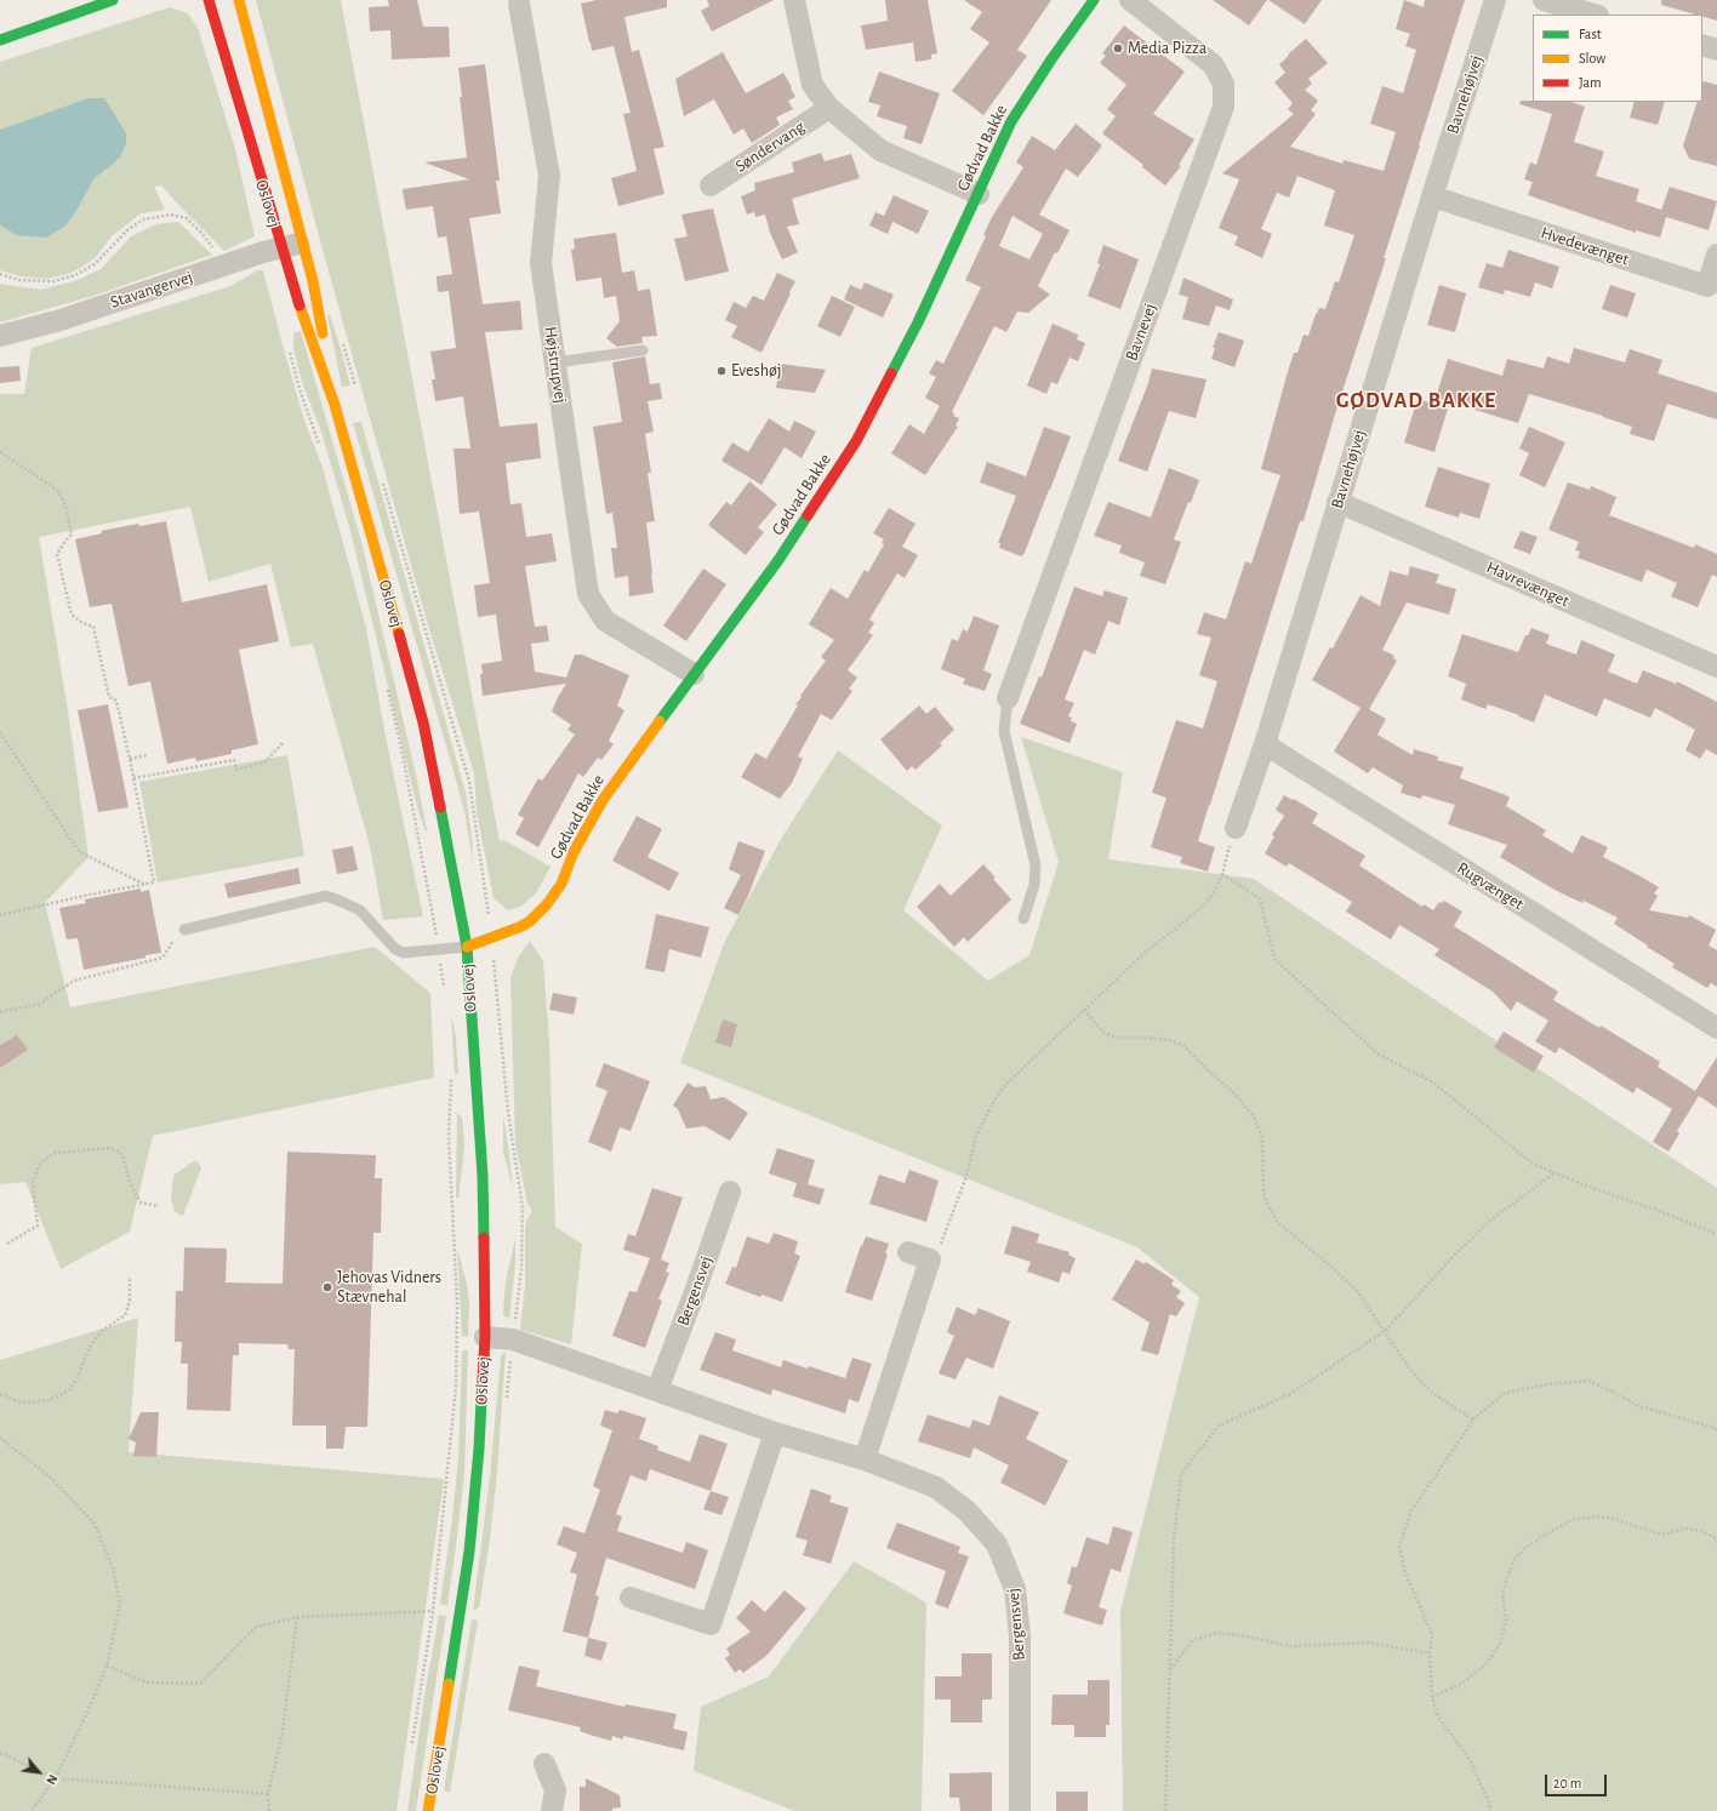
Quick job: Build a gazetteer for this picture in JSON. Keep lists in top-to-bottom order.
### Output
{
  "streets": {
    "street": [
      "Bavnehøjvej",
      "Søndervang",
      "Gødvad Bakke",
      "Oslovej",
      "Hvedevænget",
      "Stavangervej",
      "Bavnevej",
      "Højstrupvej",
      "Havrevænget",
      "Rugvænget",
      "Bergensvej"
    ]
  },
  "crossings": [
    ["Bavnehøjvej", "Hvedevænget"],
    ["Bavnehøjvej", "Havrevænget"],
    ["Bavnehøjvej", "Rugvænget"],
    ["Gødvad Bakke", "Oslovej"],
    ["Gødvad Bakke", "Højstrupvej"],
    ["Oslovej", "Stavangervej"],
    ["Oslovej", "Bergensvej"]
  ],
  "districts": ["GØDVAD BAKKE"],
  "places": ["Media Pizza", "Eveshøj", "Jehovas Vidners Stævnehal"],
  "legend": ["Fast", "Slow", "Jam"],
  "scale_bar": "20 m",
  "north": "bottom right"
}
